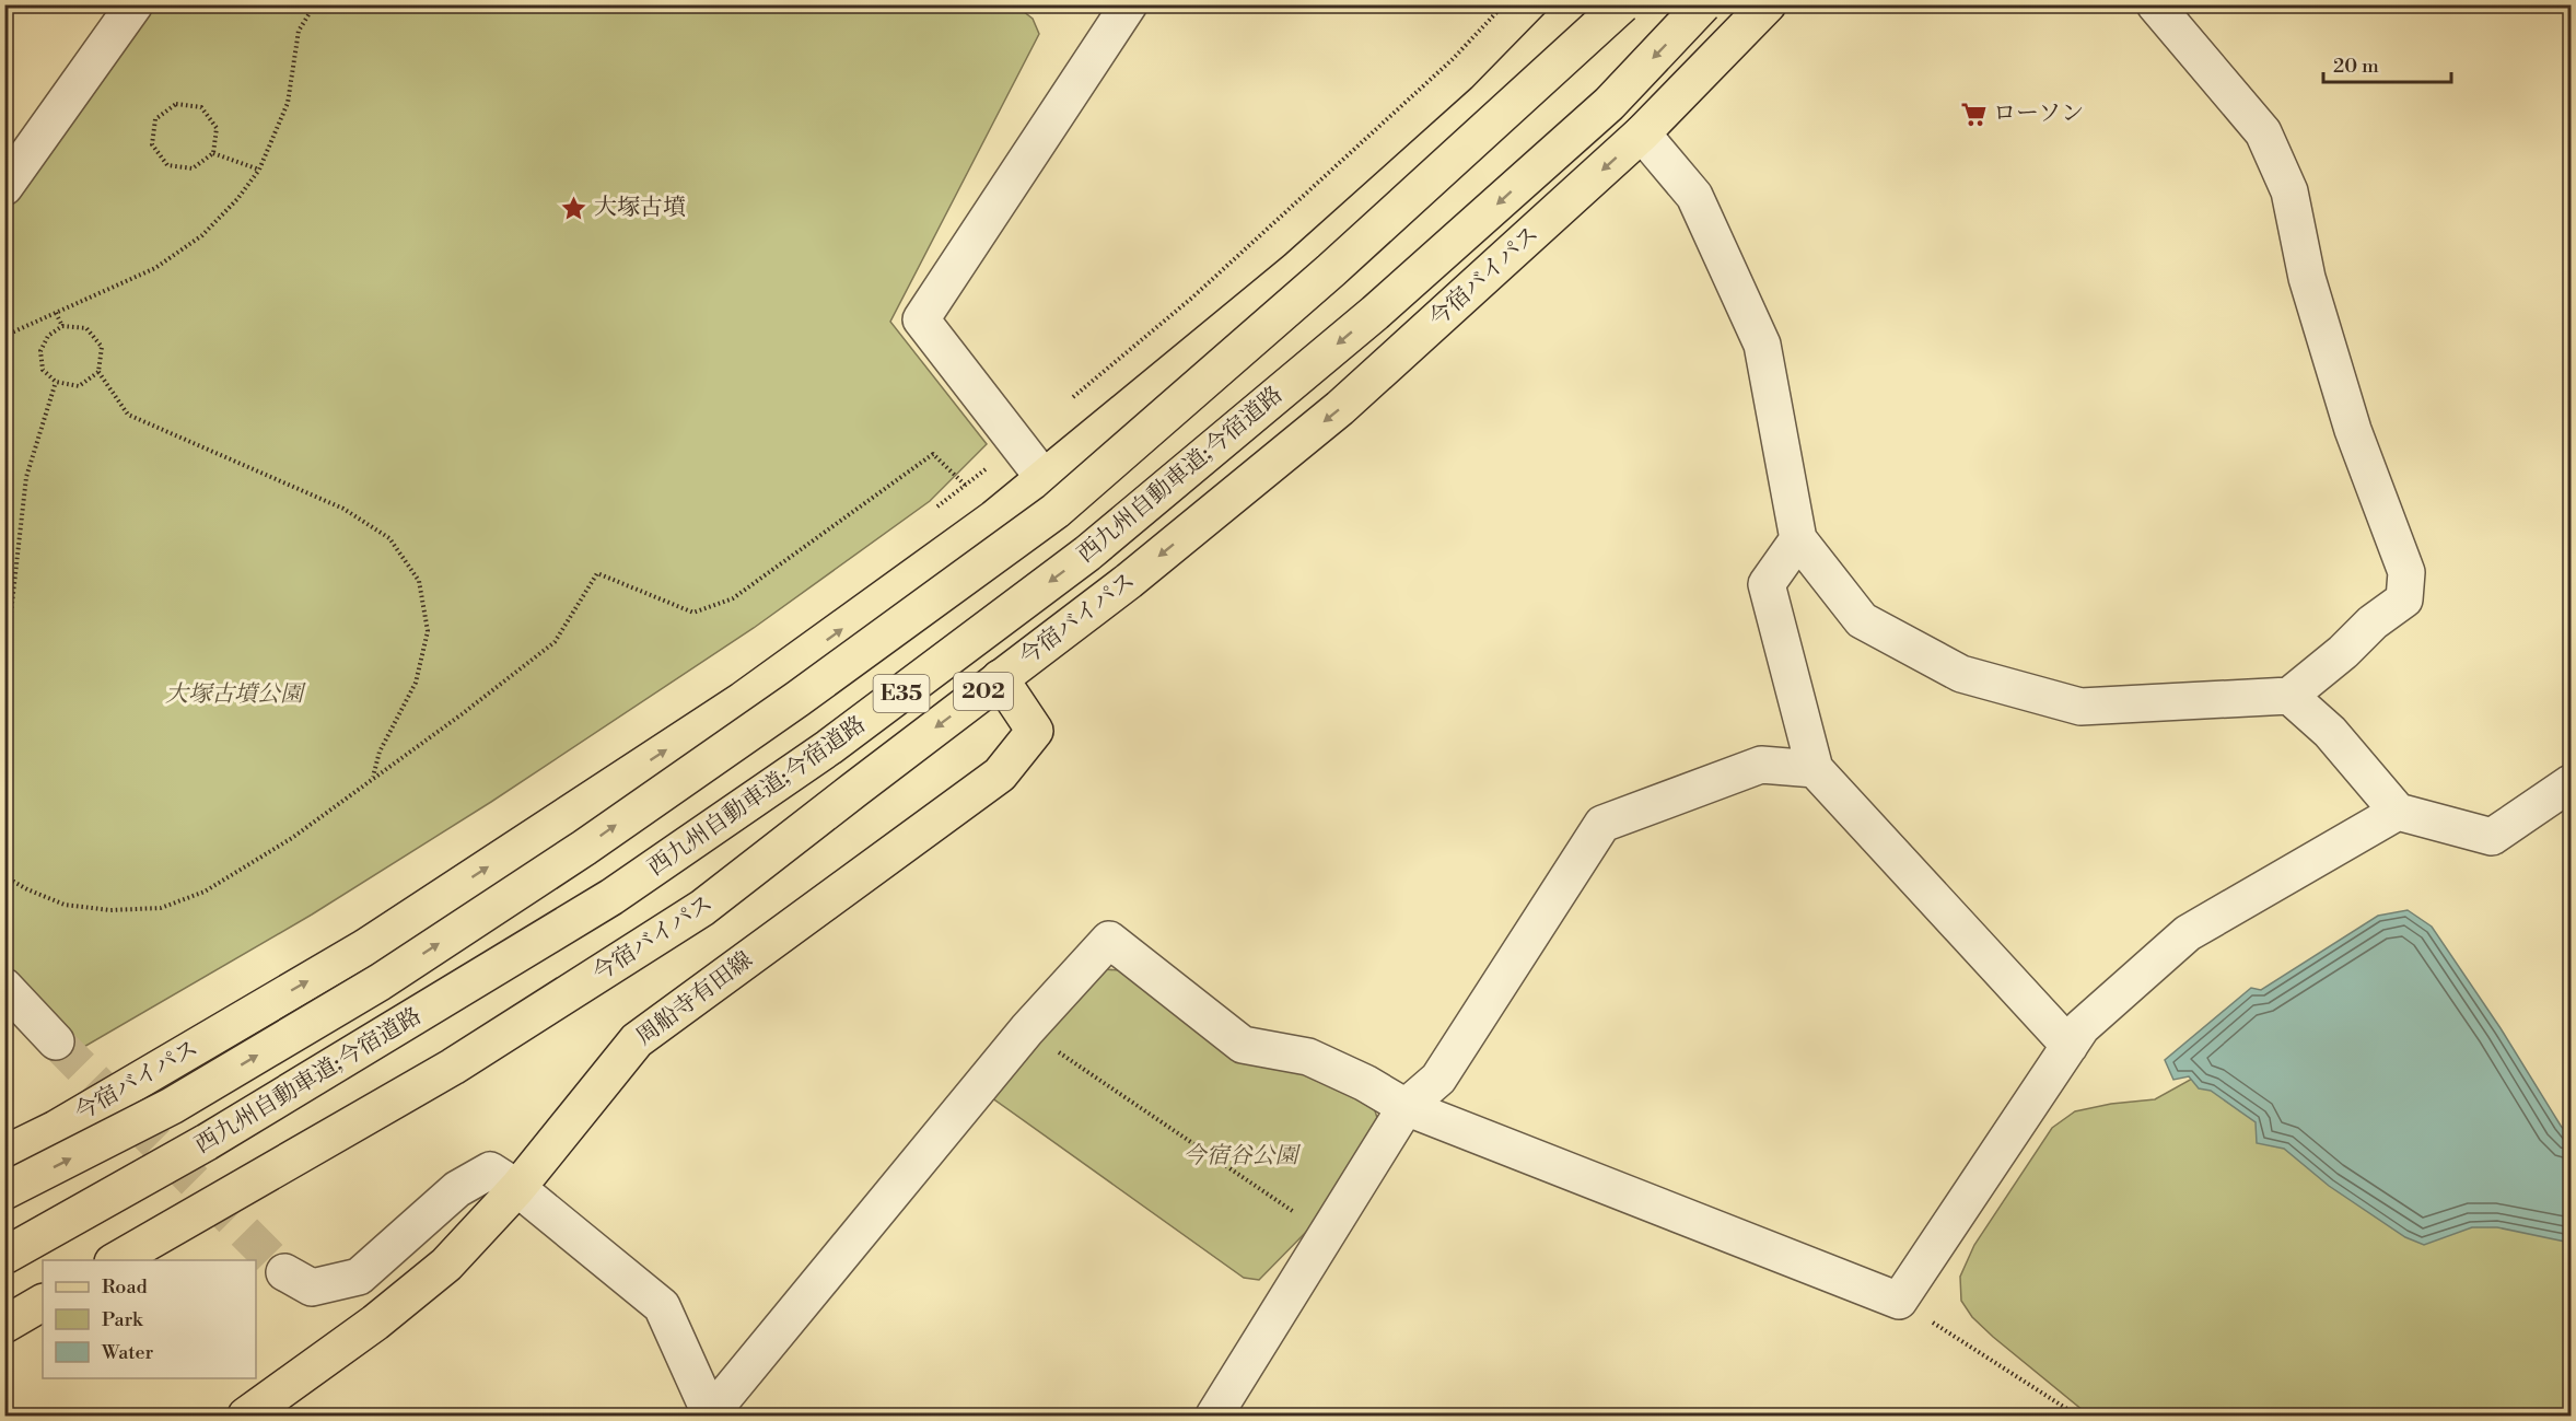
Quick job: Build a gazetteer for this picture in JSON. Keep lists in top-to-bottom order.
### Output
{
  "streets": {
    "main road": [
      "今宿バイパス",
      "西九州自動車道;今宿道路",
      "202",
      "E35",
      "周船寺有田線"
    ]
  },
  "crossings": [
    ["今宿バイパス", "周船寺有田線"]
  ],
  "parks": ["大塚古墳公園", "今宿谷公園"],
  "places": {
    "supermarket": ["ローソン"],
    "place": ["大塚古墳"]
  },
  "legend": ["Road", "Park", "Water"],
  "scale_bar": "20 m"
}
